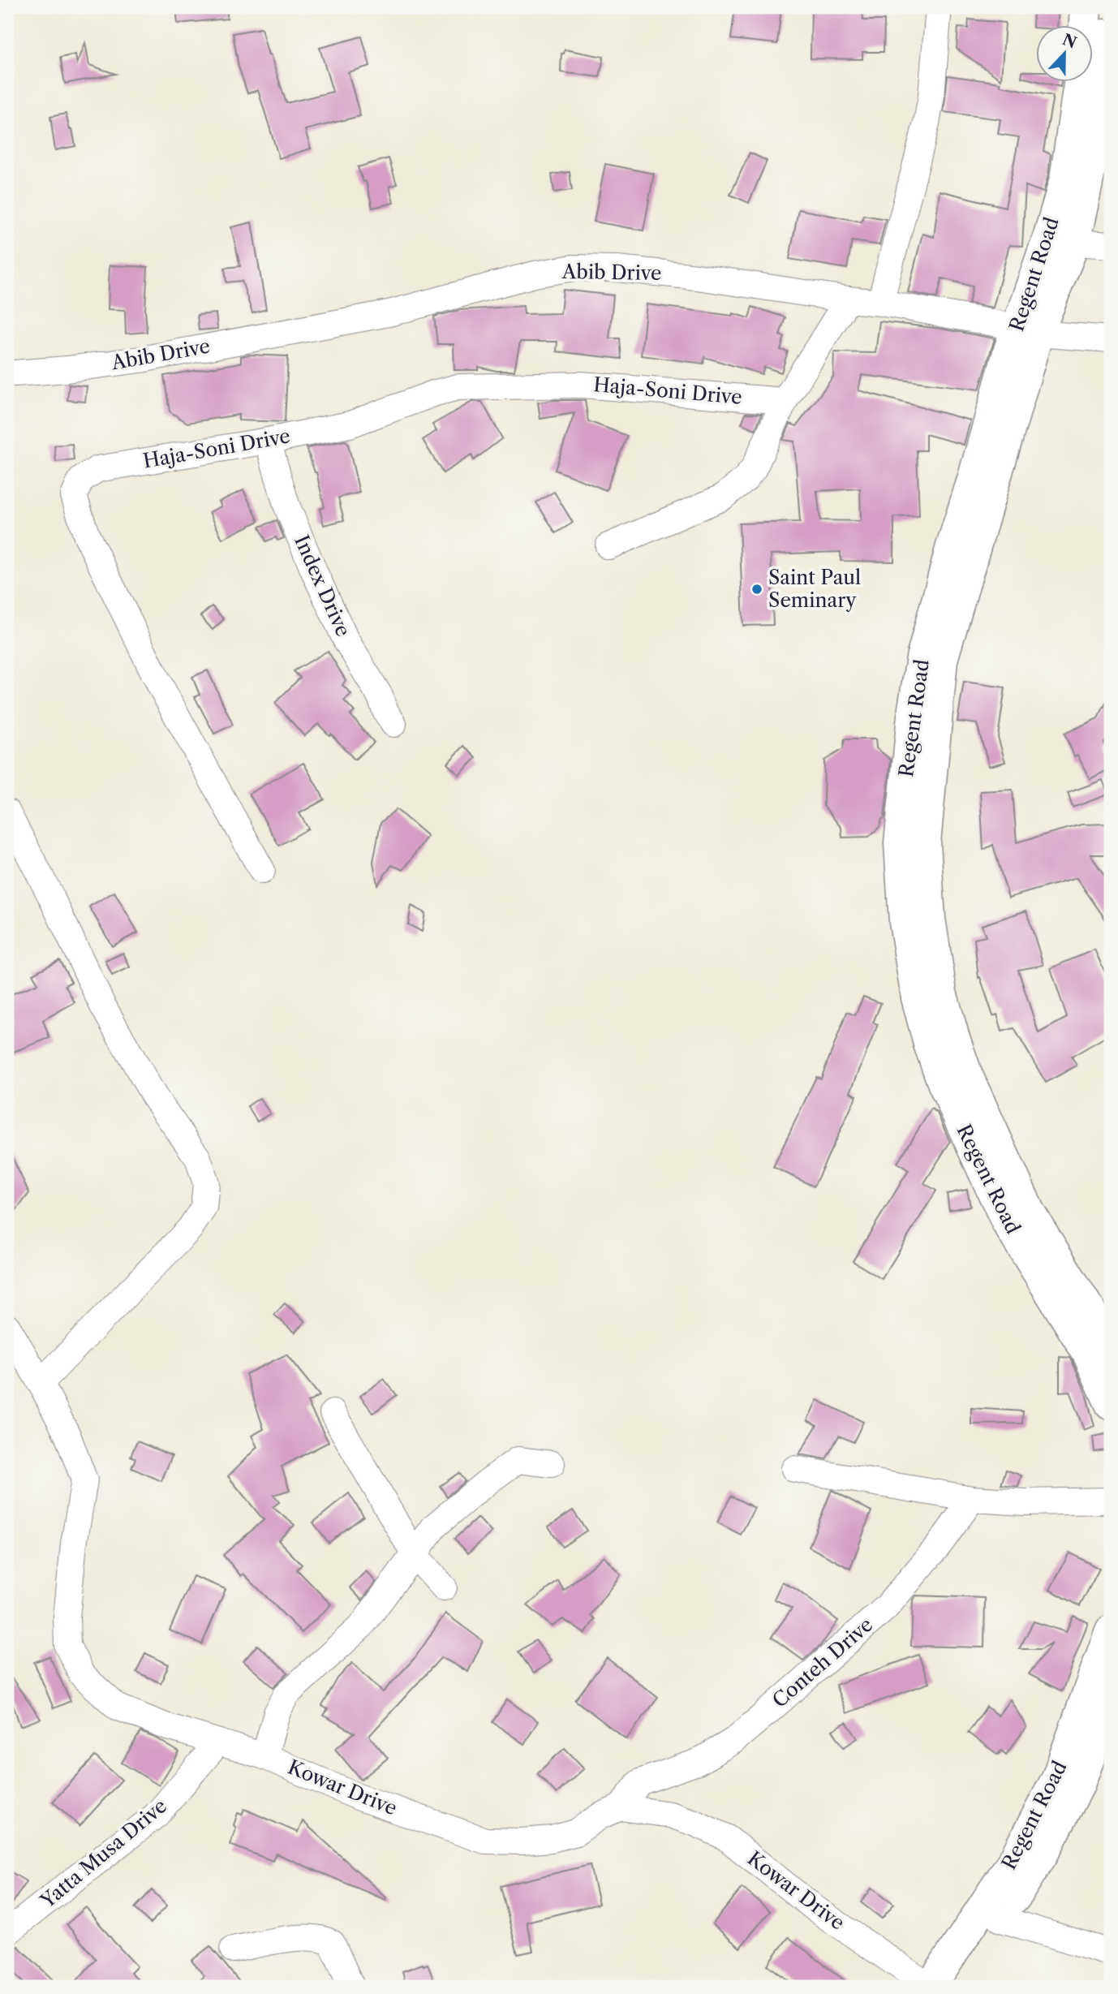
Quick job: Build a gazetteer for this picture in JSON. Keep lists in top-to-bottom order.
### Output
{
  "streets": {
    "main road": ["Regent Road"],
    "street": [
      "Abib Drive",
      "Haja-Soni Drive",
      "Index Drive",
      "Conteh Drive",
      "Kowar Drive",
      "Yatta Musa Drive"
    ]
  },
  "crossings": [
    ["Abib Drive", "Regent Road"],
    ["Regent Road", "Kowar Drive"],
    ["Haja-Soni Drive", "Index Drive"],
    ["Conteh Drive", "Kowar Drive"],
    ["Kowar Drive", "Yatta Musa Drive"]
  ],
  "places": ["Saint Paul Seminary"],
  "north": "top"
}
